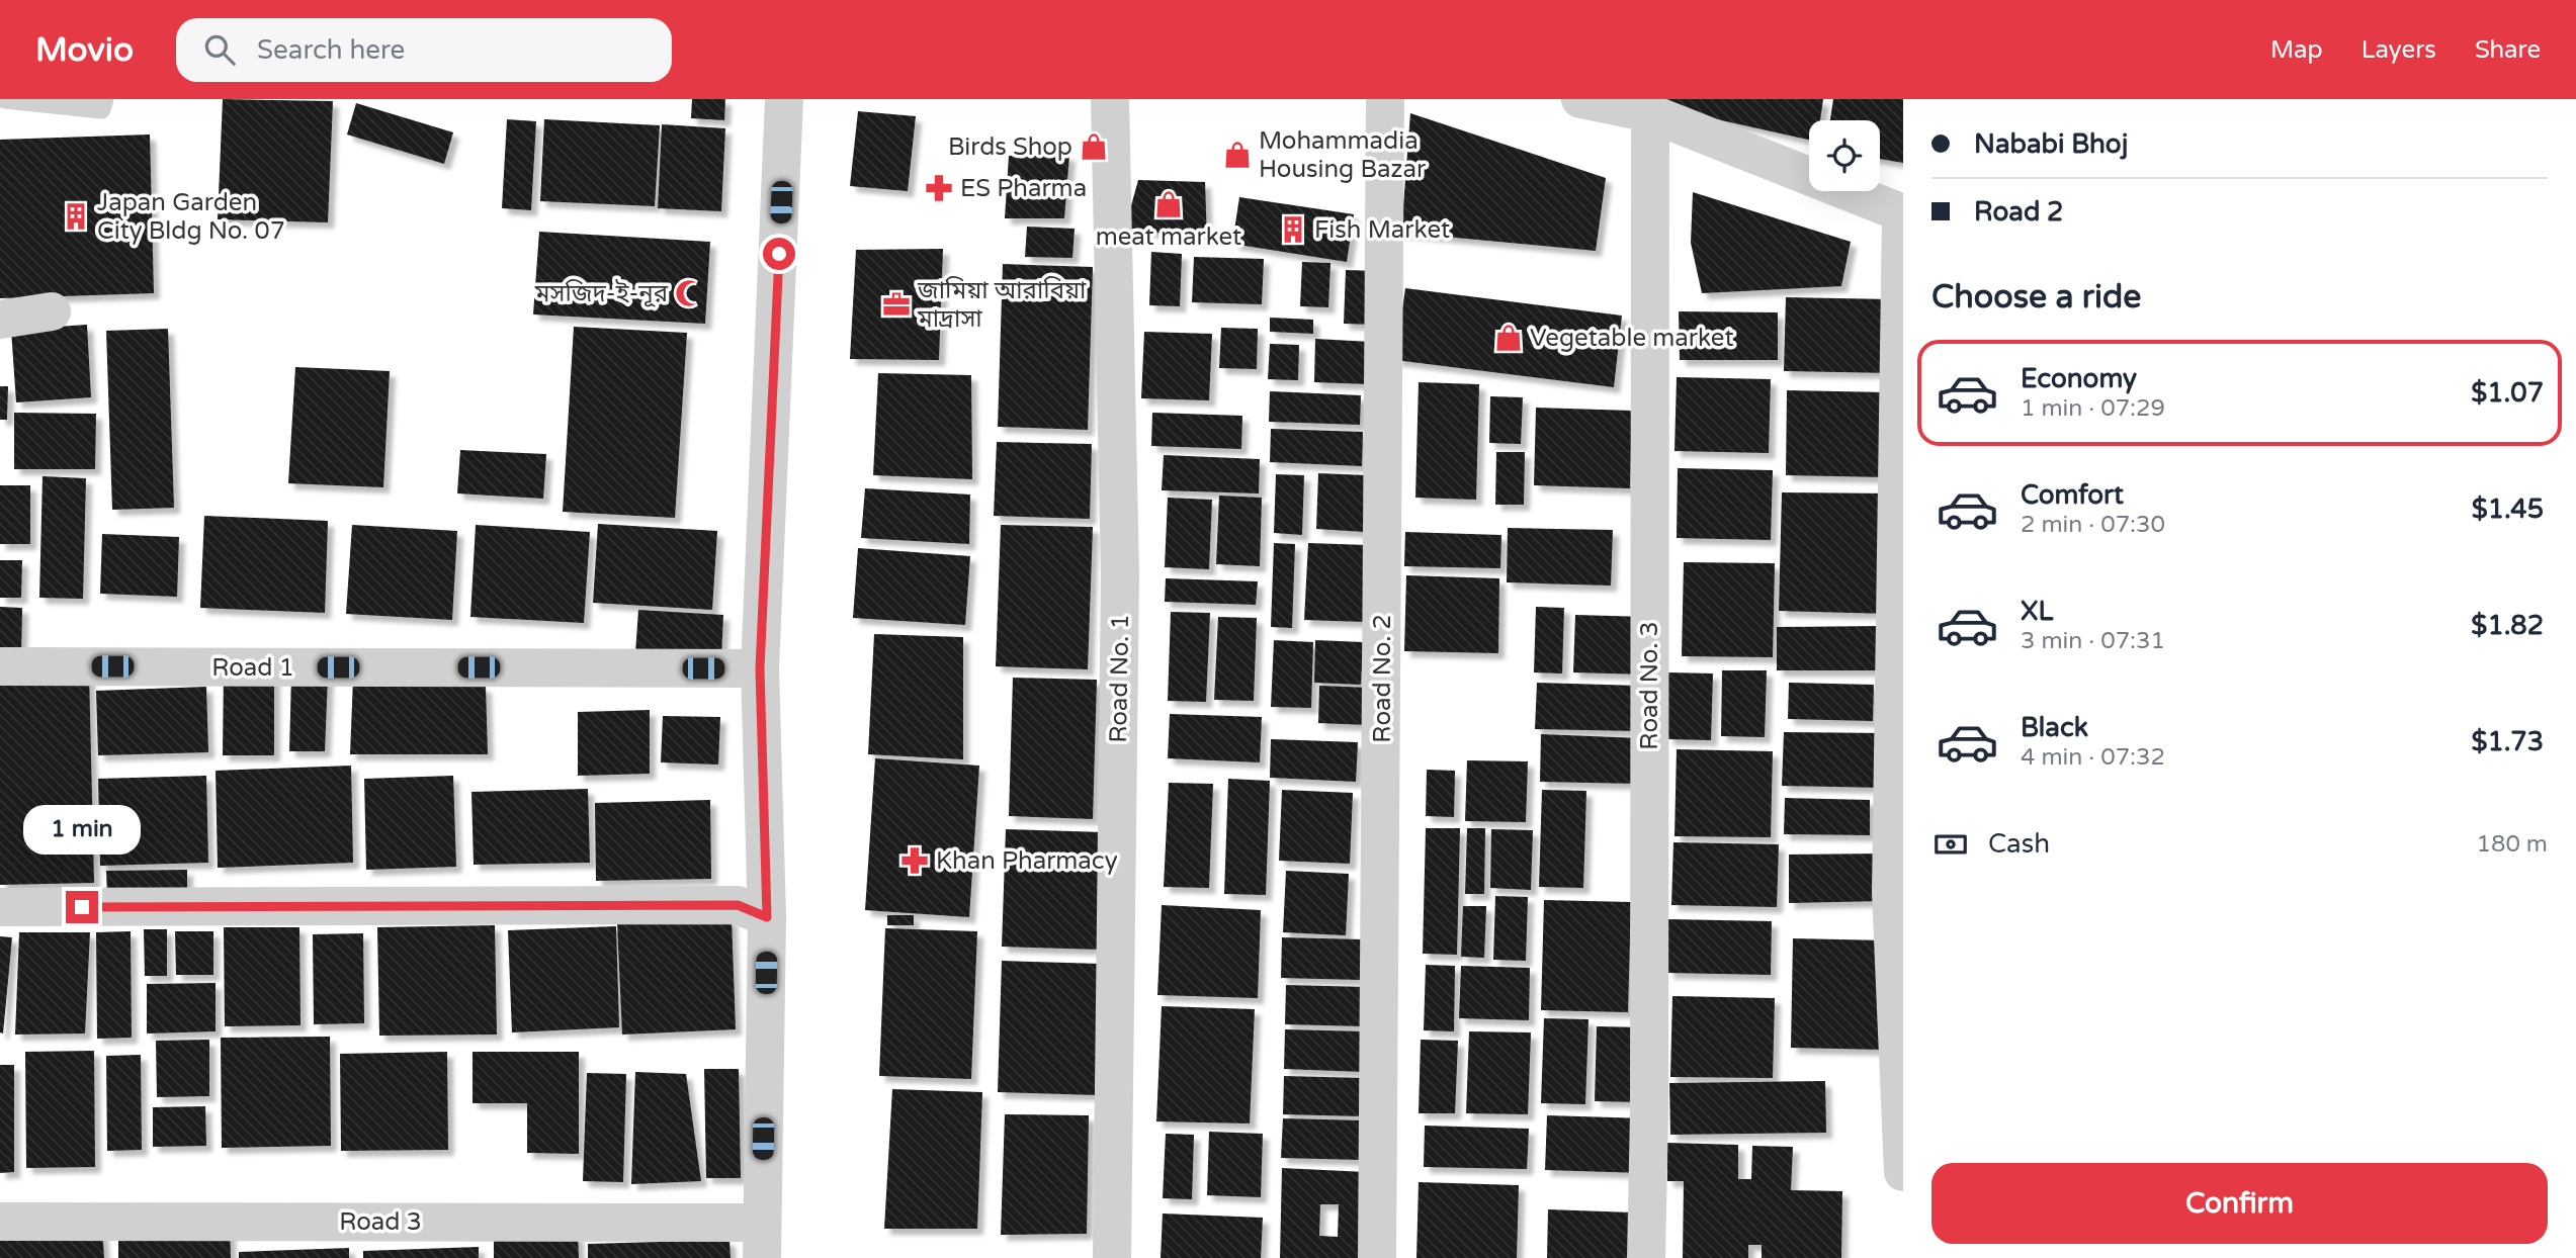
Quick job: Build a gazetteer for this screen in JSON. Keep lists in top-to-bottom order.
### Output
{
  "streets": {
    "street": [
      "Road 1",
      "Road No. 1",
      "Road No. 2",
      "Road No. 3",
      "Road 3"
    ]
  },
  "places": {
    "shop": [
      "Birds Shop",
      "Mohammadia Housing Bazar",
      "meat market",
      "Vegetable market"
    ],
    "pharmacy": ["ES Pharma", "Khan Pharmacy"],
    "building": ["Japan Garden City Bldg No. 07", "Fish Market"],
    "mosque": ["মসজিদ-ই-নূর"],
    "office": ["জামিয়া আরাবিয়া মাদ্রাসা"]
  },
  "page": {
    "header": "Movio",
    "search": "Search here",
    "nav": ["Map", "Layers", "Share"],
    "banner": ["Nababi Bhoj", "Road 2"],
    "heading": "Choose a ride",
    "list": [
      {
        "name": "Economy",
        "note": "1 min · 07:29",
        "value": "$1.07"
      },
      {
        "name": "Comfort",
        "note": "2 min · 07:30",
        "value": "$1.45"
      },
      {
        "name": "XL",
        "note": "3 min · 07:31",
        "value": "$1.82"
      },
      {
        "name": "Black",
        "note": "4 min · 07:32",
        "value": "$1.73"
      }
    ],
    "bubble": "1 min",
    "pay": ["Cash", "180 m"],
    "buttons": "Confirm"
  }
}
